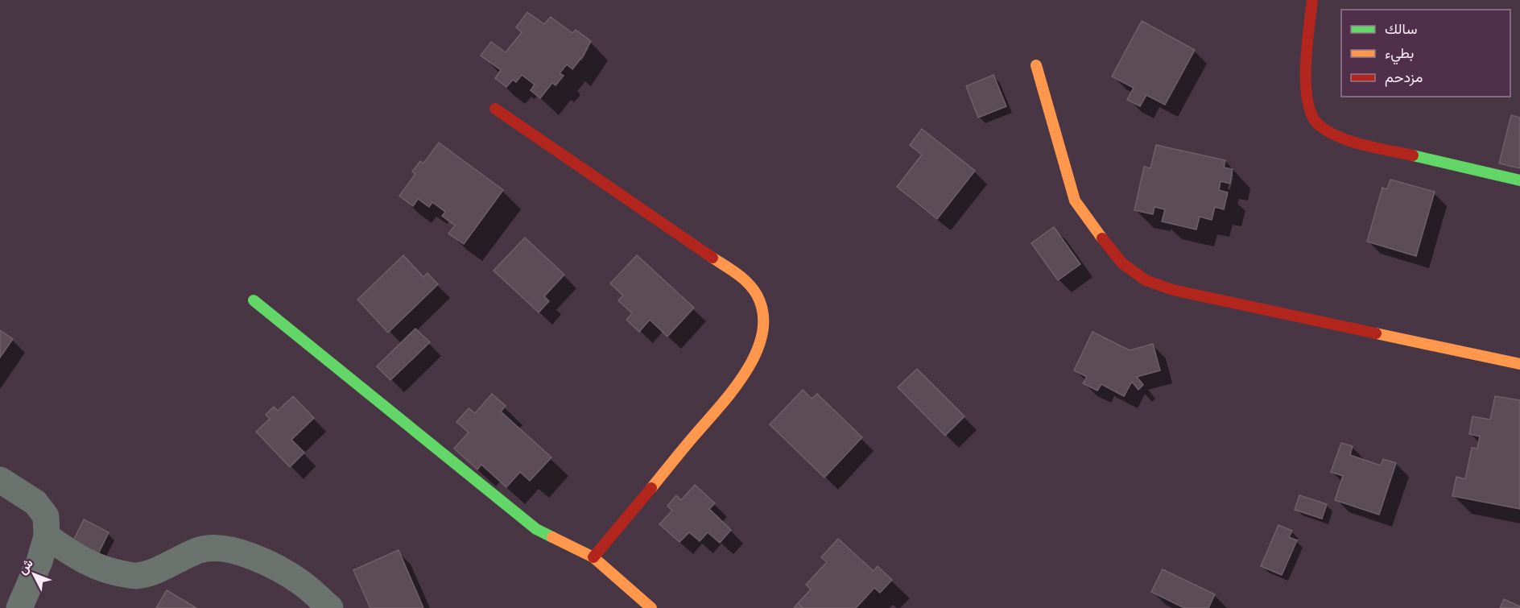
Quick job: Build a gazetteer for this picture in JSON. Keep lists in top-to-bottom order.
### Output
{
  "legend": ["سالك", "بطيء", "مزدحم"],
  "north": "top left"
}
